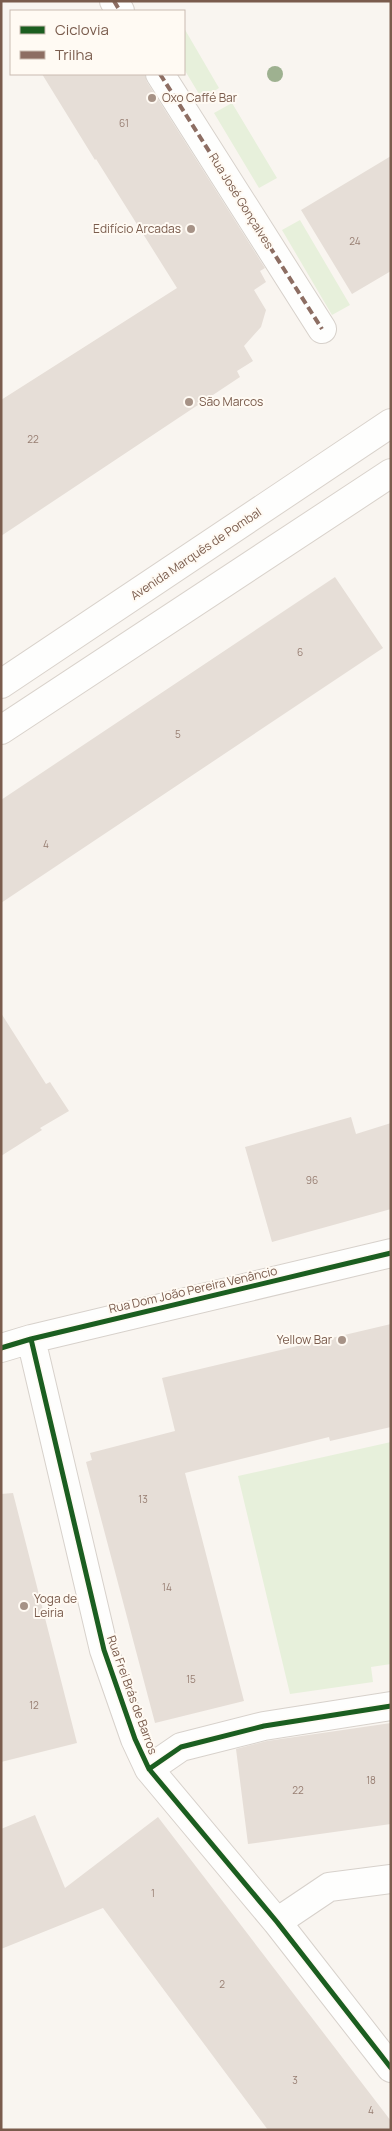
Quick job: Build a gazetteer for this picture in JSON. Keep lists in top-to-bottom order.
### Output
{
  "streets": {
    "street": [
      "Rua José Gonçalves",
      "Avenida Marquês de Pombal",
      "Rua Dom João Pereira Venâncio",
      "Rua Frei Brás de Barros"
    ]
  },
  "crossings": [
    ["Rua Dom João Pereira Venâncio", "Rua Frei Brás de Barros"]
  ],
  "places": [
    "Oxo Caffé Bar",
    "Edifício Arcadas",
    "São Marcos",
    "Yellow Bar",
    "Yoga de Leiria"
  ],
  "house_numbers": [
    "61",
    "24",
    "22",
    "6",
    "5",
    "4",
    "96",
    "13",
    "14",
    "15",
    "12",
    "18",
    "22",
    "1",
    "2",
    "3",
    "4"
  ],
  "legend": ["Ciclovia", "Trilha"]
}
